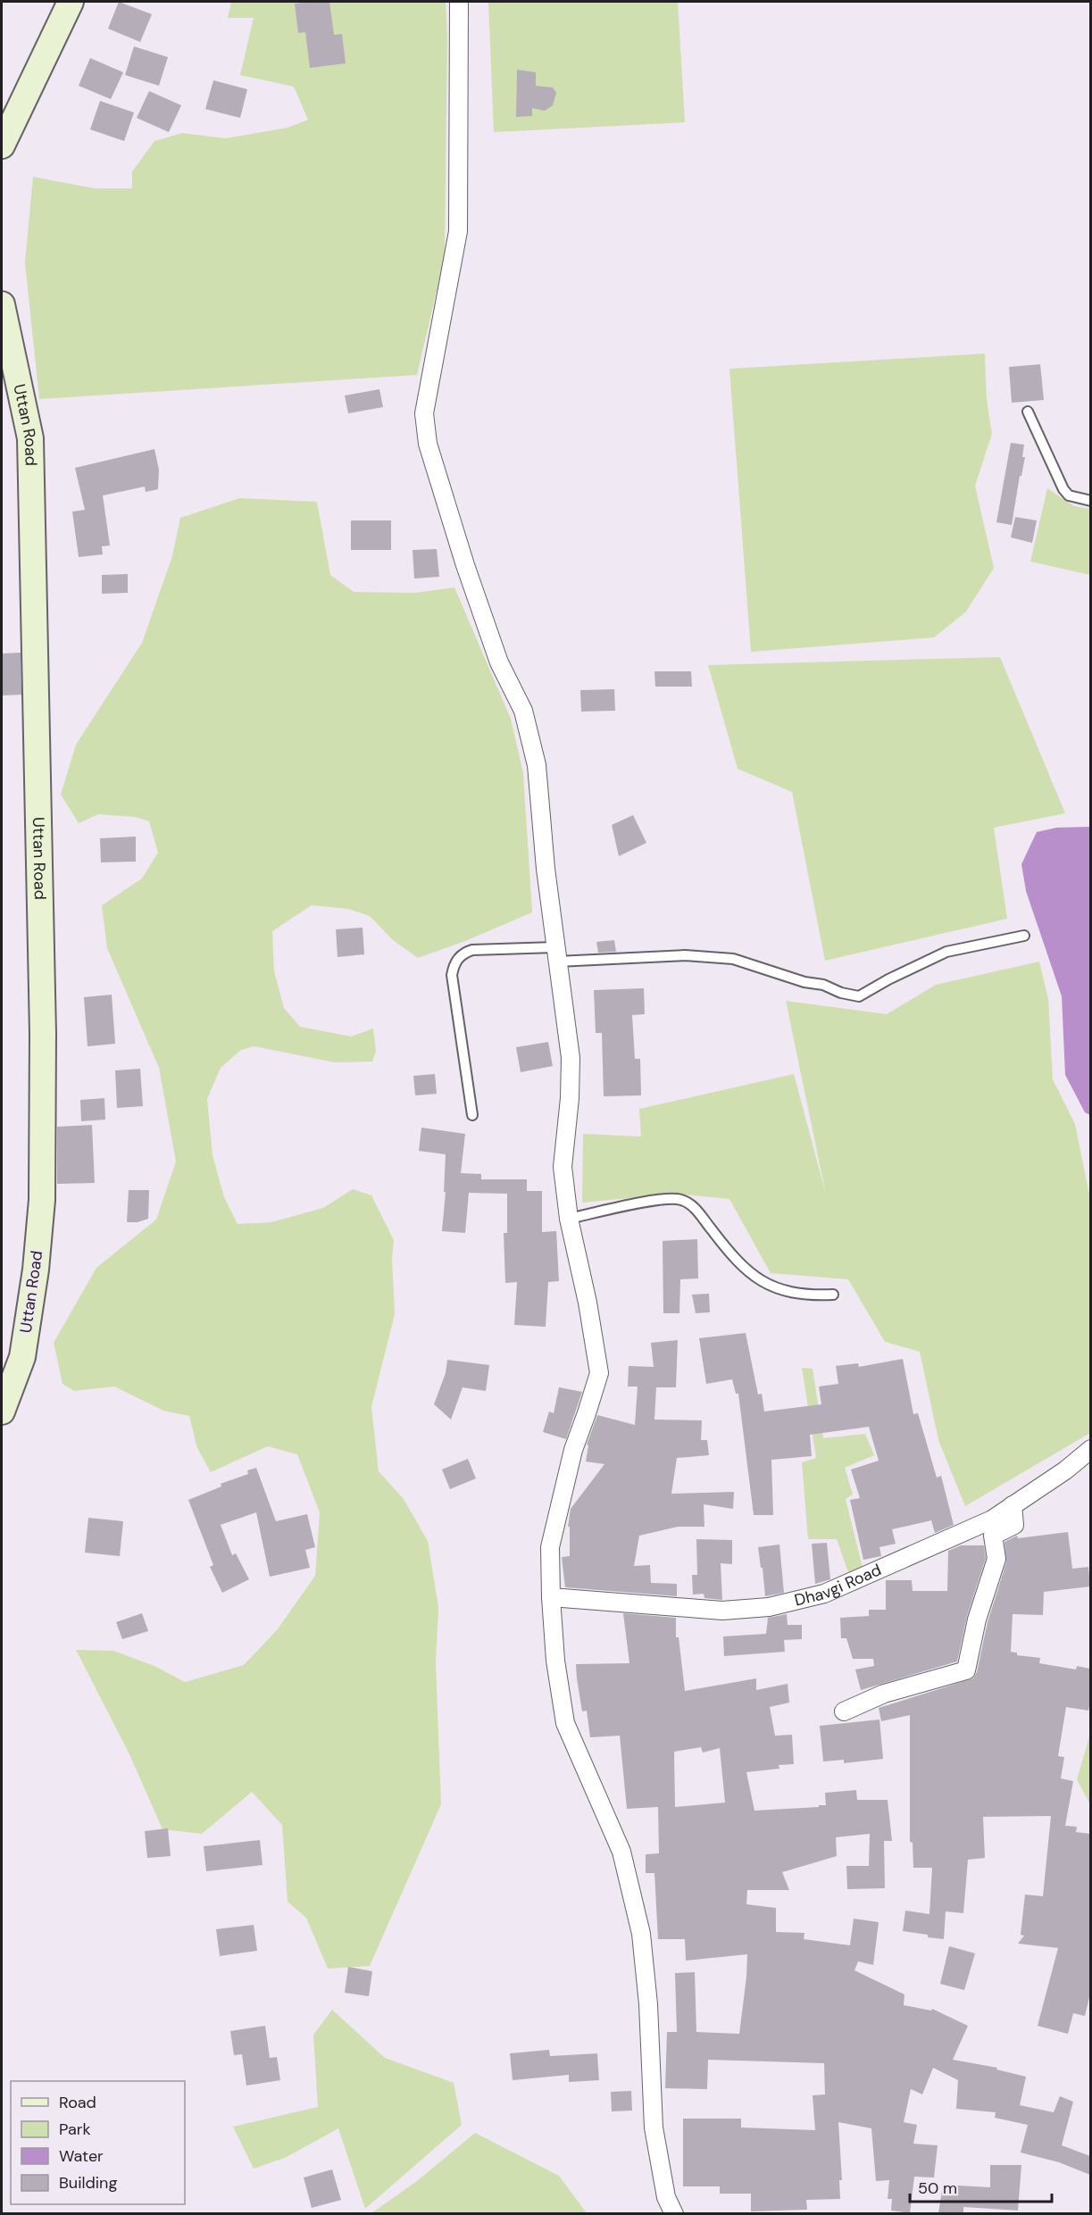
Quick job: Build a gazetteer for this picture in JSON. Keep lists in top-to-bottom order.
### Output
{
  "streets": {
    "main road": ["Uttan Road"],
    "street": ["Dhavgi Road"]
  },
  "legend": [
    "Road",
    "Park",
    "Water",
    "Building"
  ],
  "scale_bar": "50 m"
}
